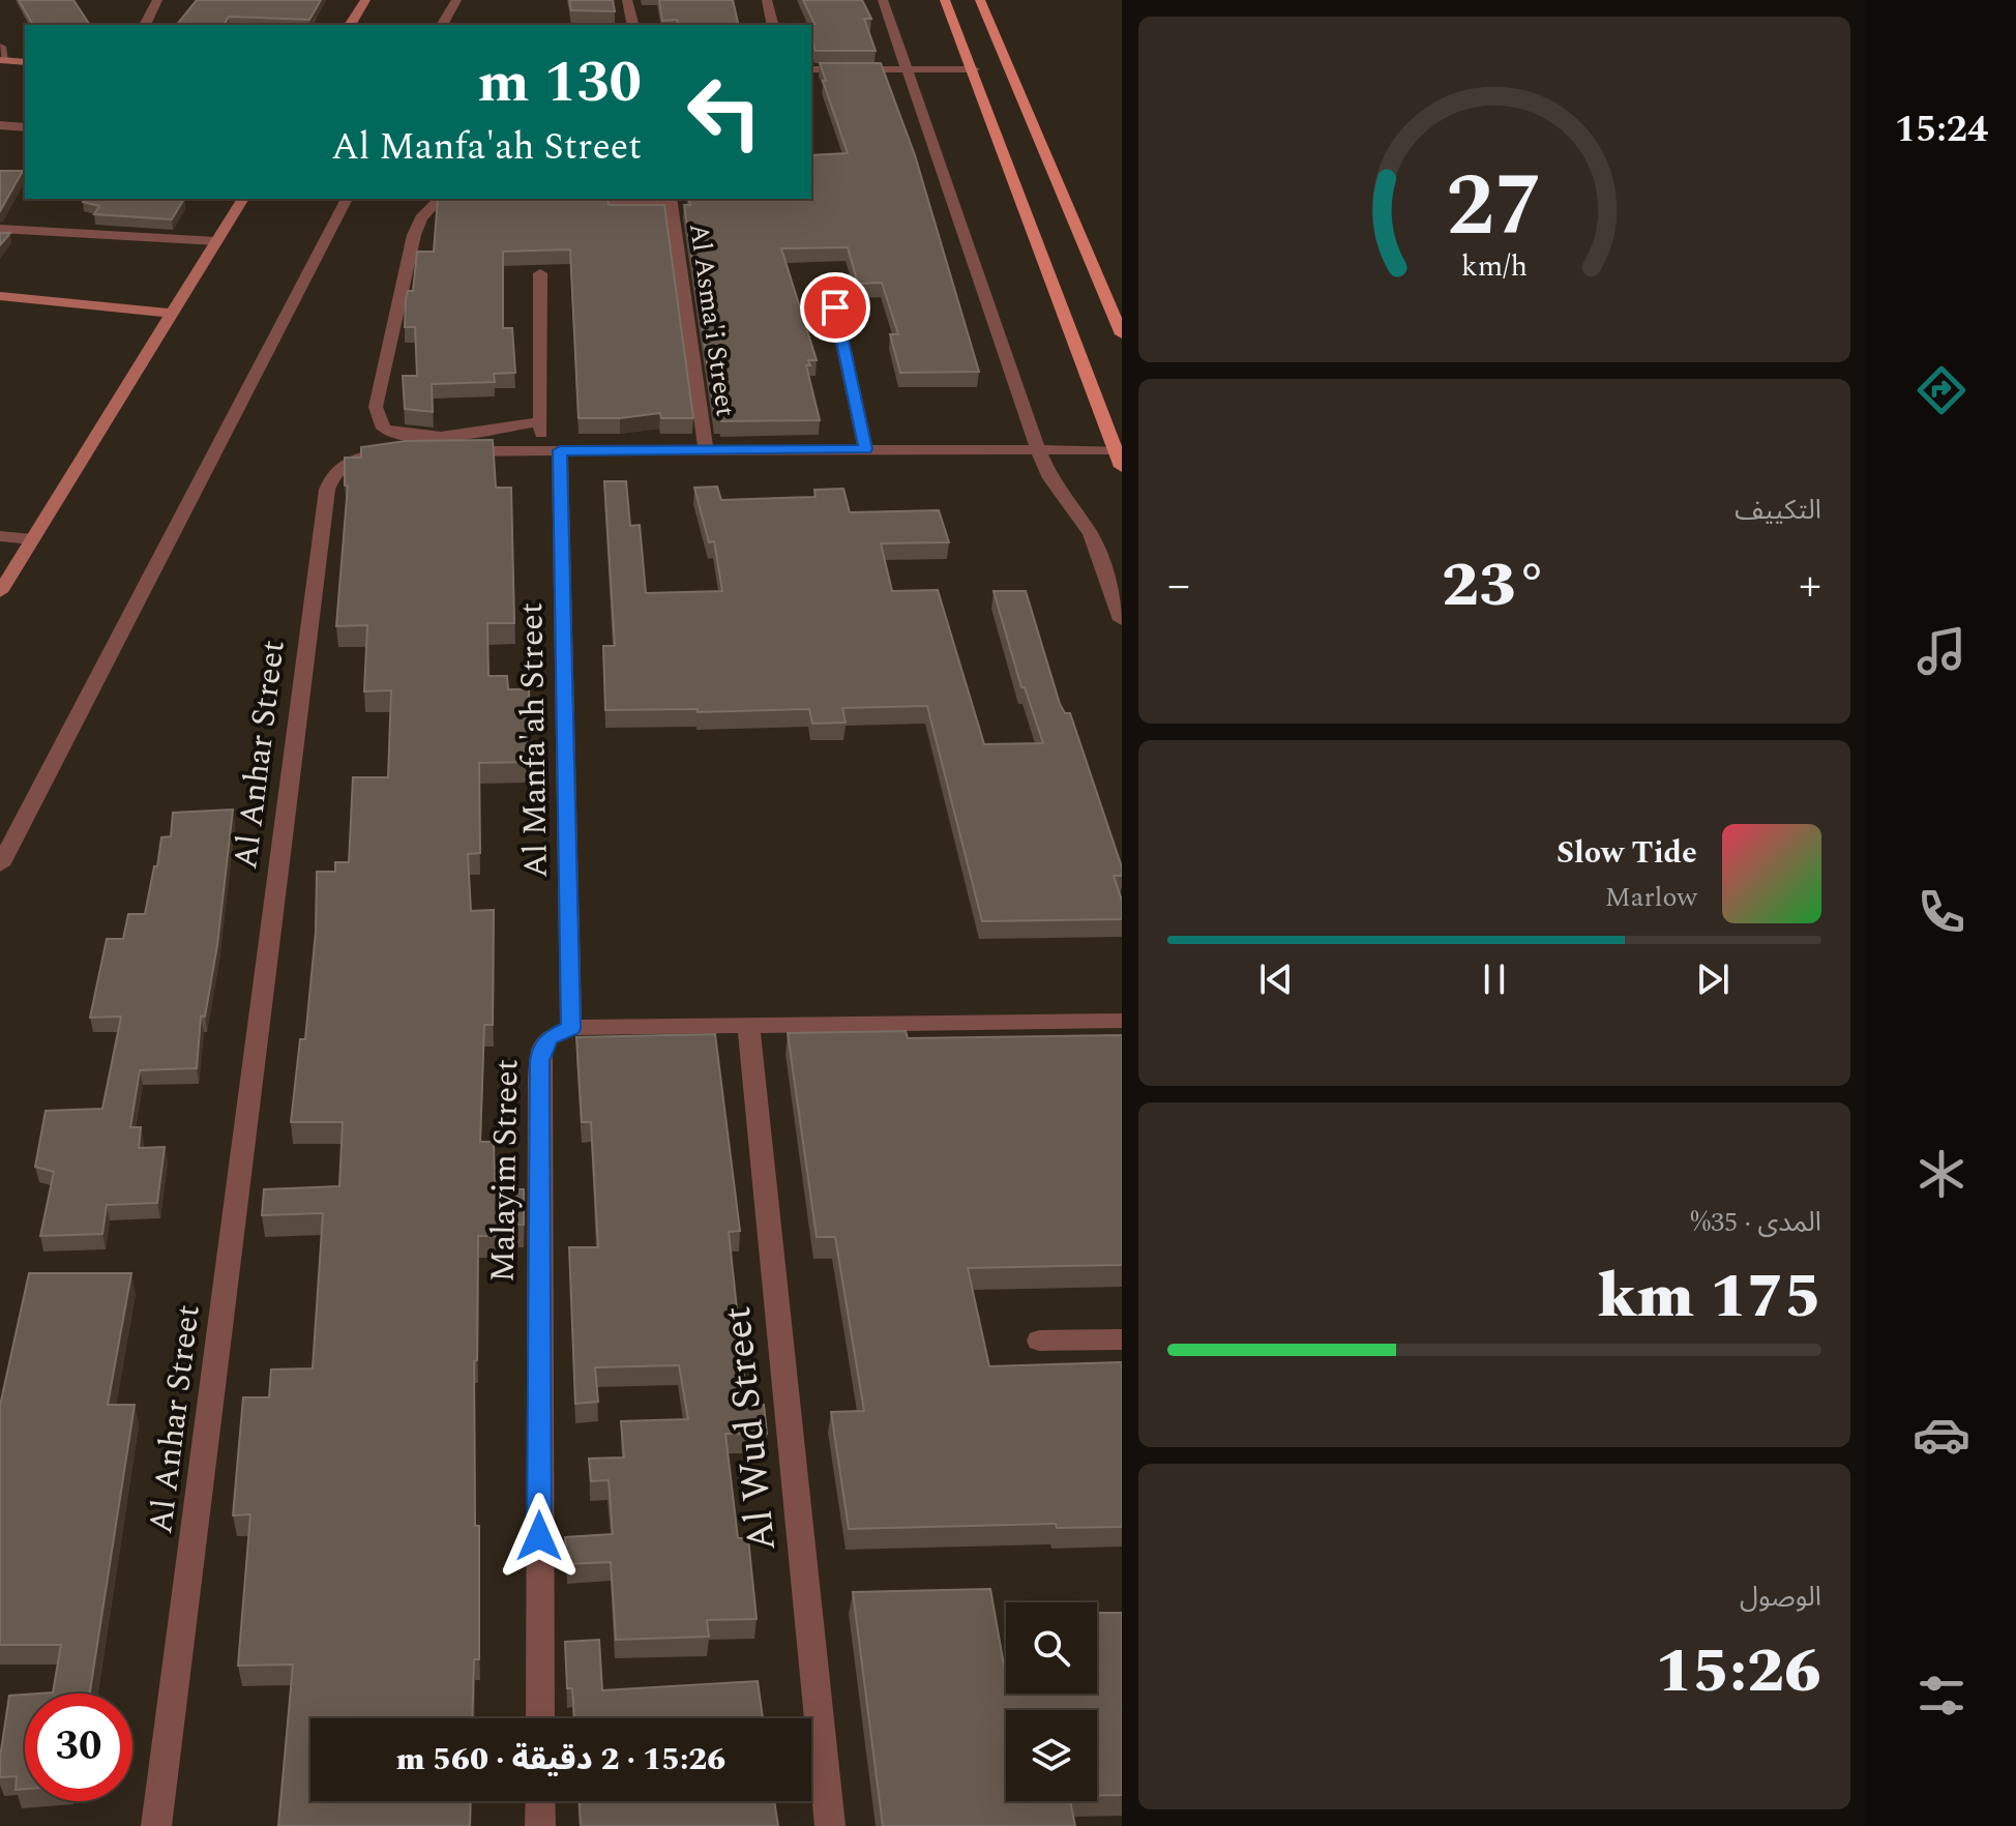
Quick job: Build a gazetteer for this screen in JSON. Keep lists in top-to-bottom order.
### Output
{
  "streets": {
    "street": [
      "Al Asma'i Street",
      "Al Manfa'ah Street",
      "Al Anhar Street",
      "Malayim Street",
      "Al Wud Street"
    ]
  },
  "crossings": [
    ["Al Asma'i Street", "Al Anhar Street"],
    ["Al Manfa'ah Street", "Al Anhar Street"],
    ["Al Manfa'ah Street", "Malayim Street"]
  ],
  "page": {
    "tabs": "15:24",
    "turn": ["130 m", "Al Manfa'ah Street"],
    "tile": [
      "التكييف",
      ["المدى · 35%", "175 km"],
      ["الوصول", "15:26"]
    ],
    "heat": ["−", "23°", "+"],
    "song": ["Slow Tide", "Marlow"],
    "limit": "30",
    "trip": "15:26 · 2 دقيقة · 560 m",
    "gauge": ["27", "km/h"]
  }
}
